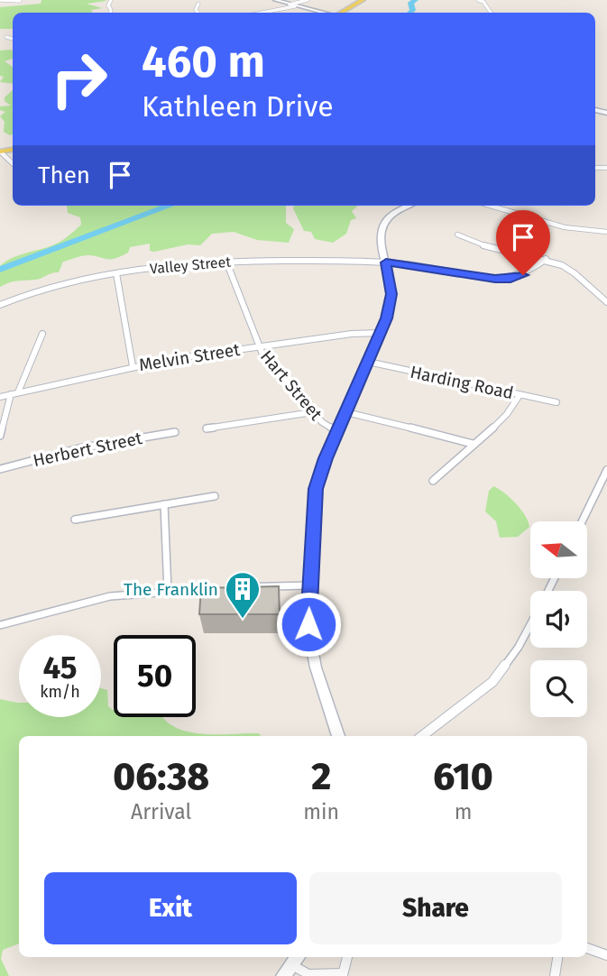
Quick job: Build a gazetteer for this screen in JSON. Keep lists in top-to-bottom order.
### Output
{
  "streets": {
    "street": [
      "Valley Street",
      "Melvin Street",
      "Harding Road",
      "Hart Street",
      "Herbert Street"
    ]
  },
  "crossings": [
    ["Valley Street", "Hart Street"],
    ["Melvin Street", "Hart Street"]
  ],
  "places": {
    "building": ["The Franklin"]
  },
  "north": "left",
  "page": {
    "turn": ["460 m", "Kathleen Drive"],
    "then": "Then",
    "speed": "45 km/h",
    "limit": "50",
    "eta": [
      "06:38",
      "Arrival",
      "2",
      "min",
      "610",
      "m"
    ],
    "buttons": ["Exit", "Share"]
  }
}
